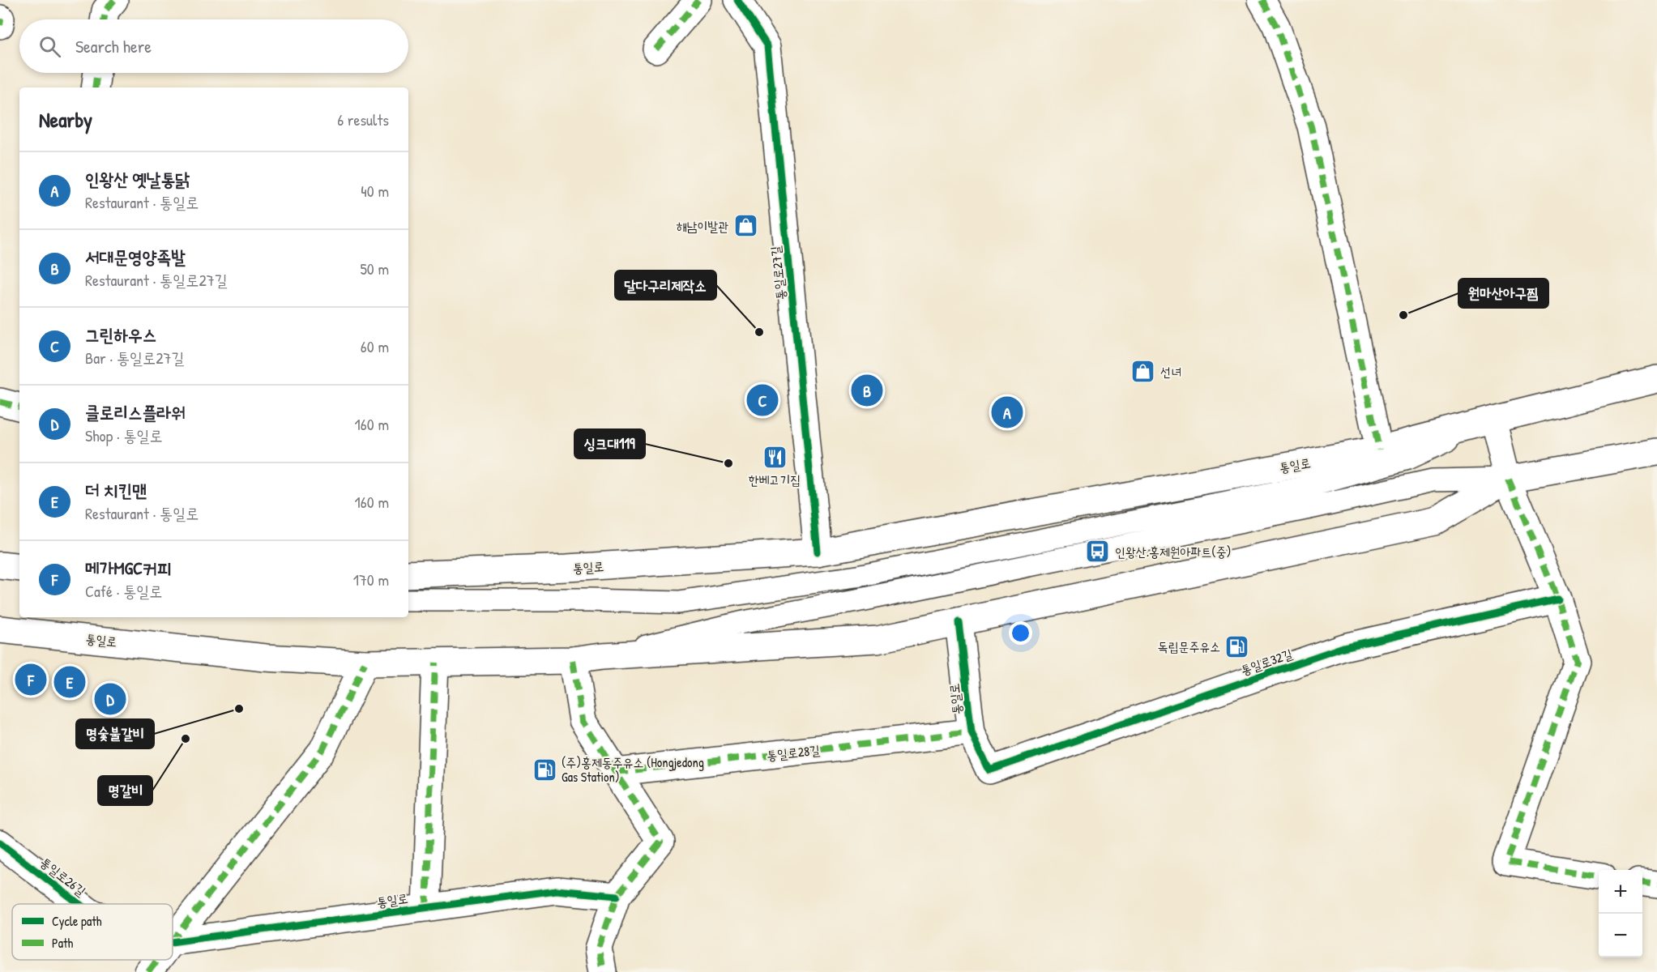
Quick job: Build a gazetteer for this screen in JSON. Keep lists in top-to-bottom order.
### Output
{
  "streets": {
    "street": [
      "통일로27길",
      "통일로",
      "통일로32길",
      "통일로28길",
      "통일로26길"
    ]
  },
  "crossings": [
    ["통일로27길", "통일로"],
    ["통일로", "통일로32길"],
    ["통일로", "통일로28길"]
  ],
  "places": {
    "shop": ["해남이발관", "선녀"],
    "other": [
      "원마산아구찜",
      "달다구리제작소",
      "싱크대119",
      "명숯불갈비",
      "명갈비"
    ],
    "restaurant": ["한베고기집"],
    "bus stop": ["인왕산.홍제원아파트(중)"],
    "fuel station": ["독립문주유소", "(주)홍제동주유소 (Hongjedong Gas Station)"]
  },
  "legend": ["Cycle path", "Path"],
  "page": {
    "search": "Search here",
    "heading": ["Nearby", "6 results"],
    "list": [
      {
        "mark": "A",
        "name": "인왕산 옛날통닭",
        "note": "Restaurant · 통일로",
        "value": "40 m"
      },
      {
        "mark": "B",
        "name": "서대문영양족발",
        "note": "Restaurant · 통일로27길",
        "value": "50 m"
      },
      {
        "mark": "C",
        "name": "그린하우스",
        "note": "Bar · 통일로27길",
        "value": "60 m"
      },
      {
        "mark": "D",
        "name": "클로리스플라워",
        "note": "Shop · 통일로",
        "value": "160 m"
      },
      {
        "mark": "E",
        "name": "더 치킨맨",
        "note": "Restaurant · 통일로",
        "value": "160 m"
      },
      {
        "mark": "F",
        "name": "메가MGC커피",
        "note": "Café · 통일로",
        "value": "170 m"
      }
    ],
    "pins": [
      "B",
      "C",
      "A",
      "F",
      "E",
      "D"
    ],
    "map_buttons": ["+", "−"]
  }
}
